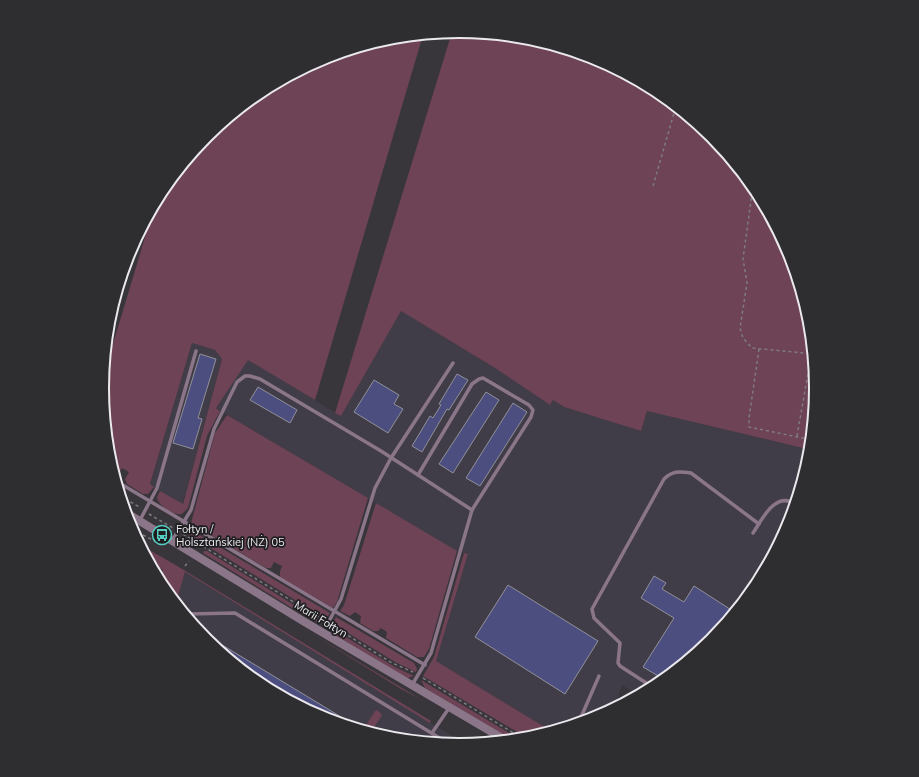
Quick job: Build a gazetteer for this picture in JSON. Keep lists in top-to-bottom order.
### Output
{
  "streets": {
    "street": ["Marii Fołtyn"]
  },
  "places": {
    "bus stop": ["Fołtyn / Holsztańskiej (NŻ) 05"]
  }
}
